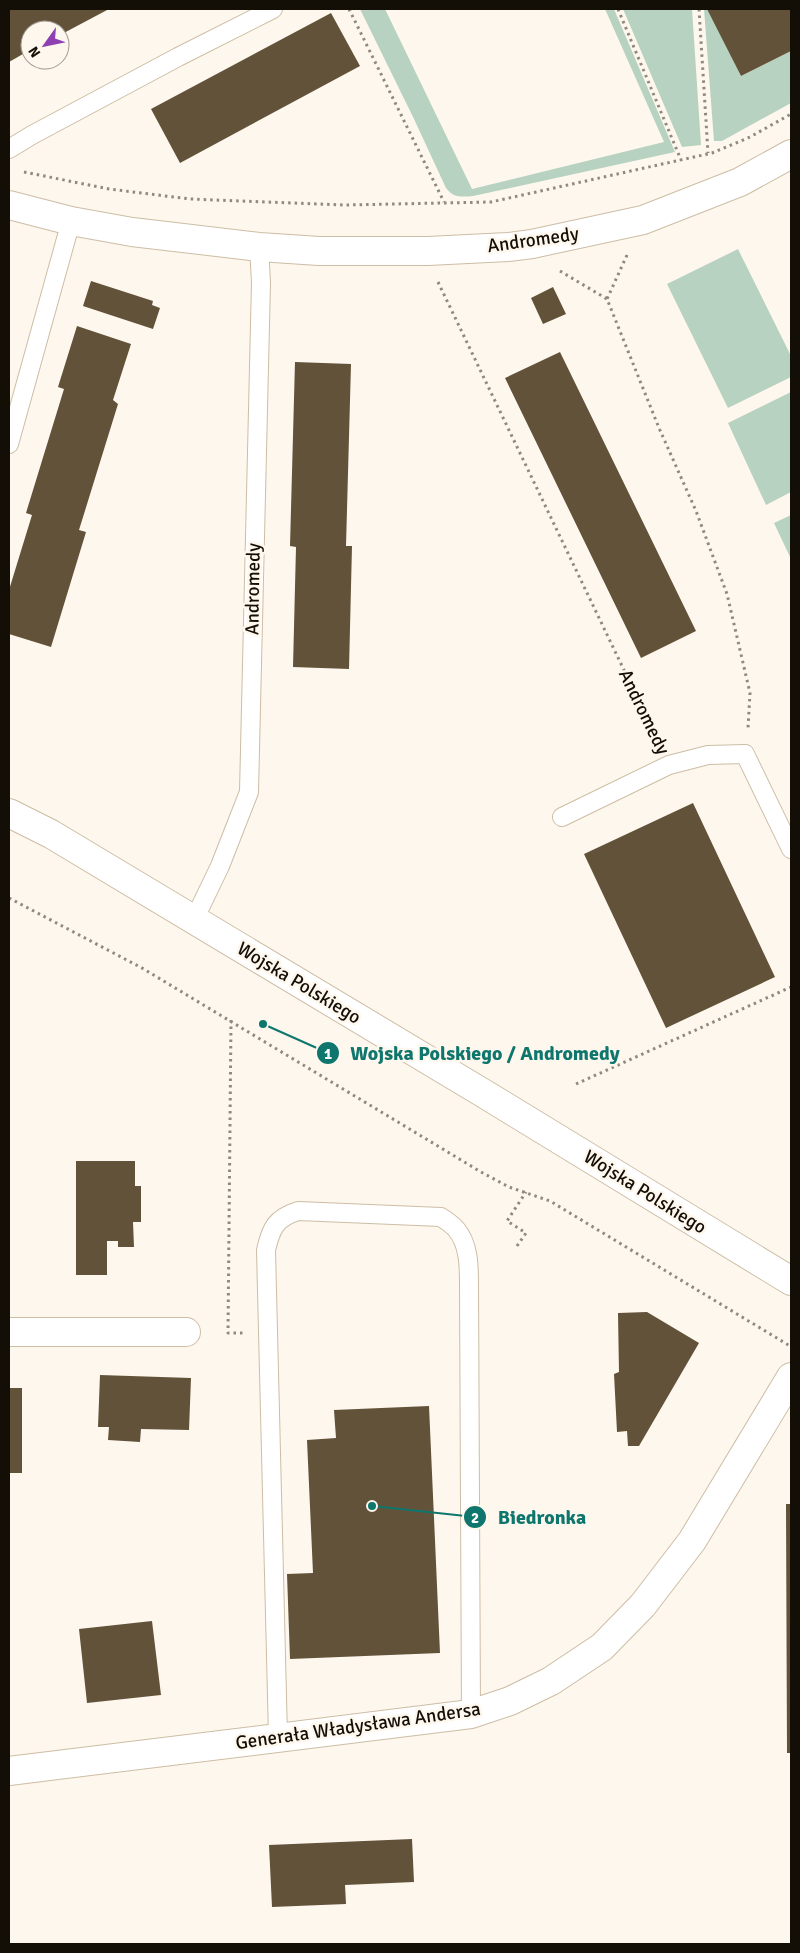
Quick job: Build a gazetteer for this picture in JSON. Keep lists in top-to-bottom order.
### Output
{
  "streets": {
    "street": ["Andromedy", "Wojska Polskiego", "Generała Władysława Andersa"]
  },
  "crossings": [
    ["Andromedy", "Wojska Polskiego"]
  ],
  "places": ["Wojska Polskiego / Andromedy", "Biedronka"],
  "north": "bottom left"
}
